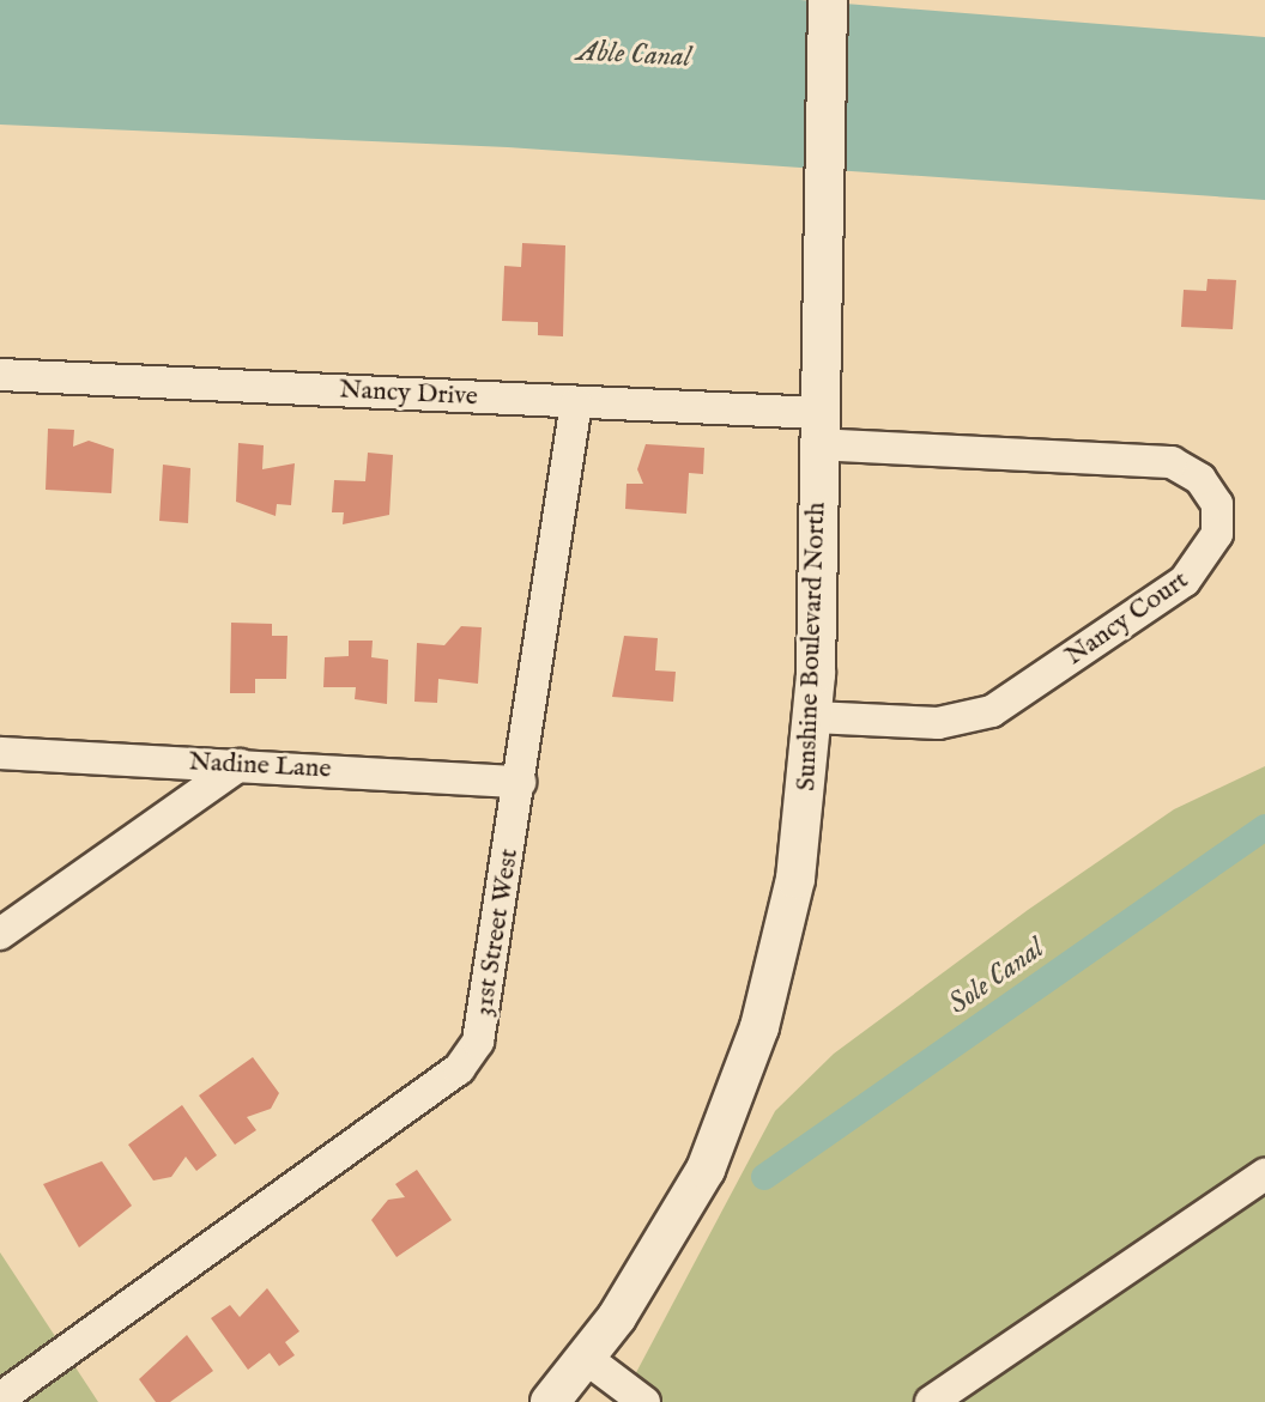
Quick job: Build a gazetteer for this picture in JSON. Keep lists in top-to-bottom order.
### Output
{
  "streets": {
    "street": [
      "Nancy Drive",
      "Nancy Court",
      "Sunshine Boulevard North",
      "Nadine Lane",
      "31st Street West"
    ]
  },
  "crossings": [
    ["Nancy Drive", "Nancy Court"],
    ["Nancy Drive", "Sunshine Boulevard North"],
    ["Nancy Drive", "31st Street West"],
    ["Nancy Court", "Sunshine Boulevard North"],
    ["Nadine Lane", "31st Street West"]
  ],
  "water": ["Able Canal", "Sole Canal"]
}
